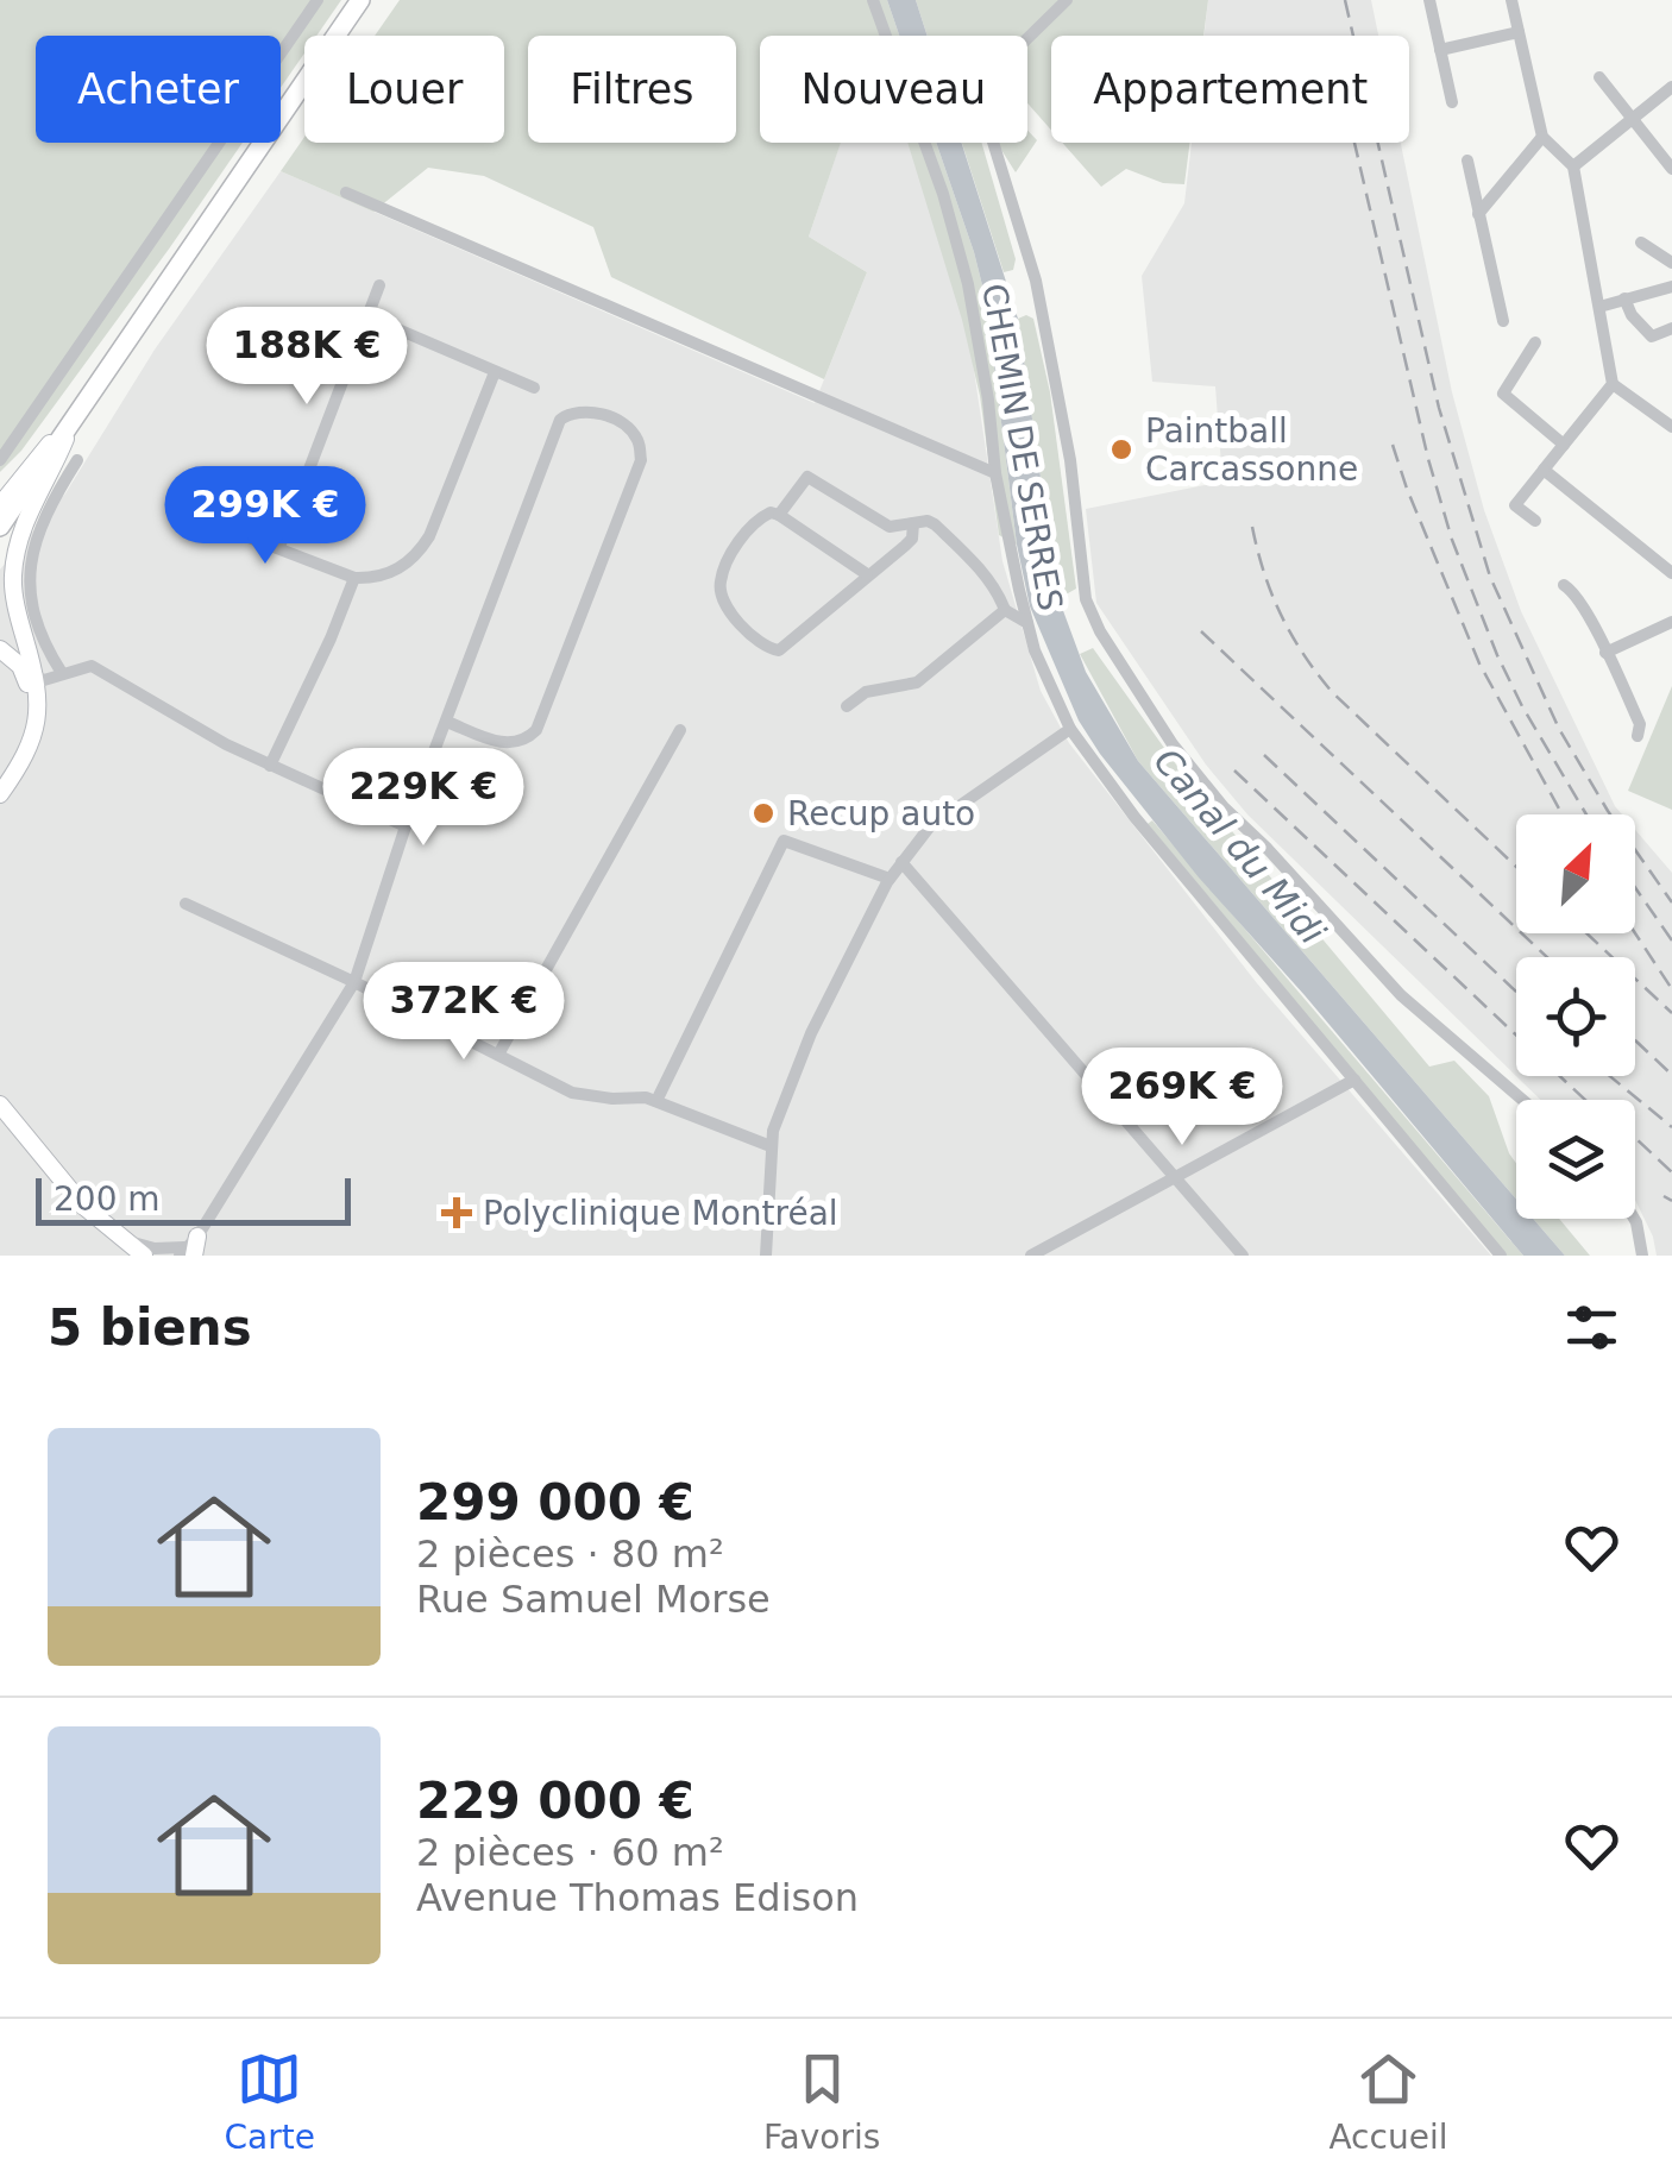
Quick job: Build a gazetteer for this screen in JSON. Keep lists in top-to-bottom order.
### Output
{
  "streets": {
    "street": ["CHEMIN DE SERRES"]
  },
  "water": ["Canal du Midi"],
  "places": {
    "other": ["Paintball Carcassonne", "Recup auto"],
    "health": ["Polyclinique Montréal"]
  },
  "scale_bar": "200 m",
  "north": "top right",
  "page": {
    "chip": [
      "Acheter",
      "Louer",
      "Filtres",
      "Nouveau",
      "Appartement"
    ],
    "price": [
      "188K €",
      "299K €",
      "229K €",
      "372K €",
      "269K €"
    ],
    "scale": "200 m",
    "heading": "5 biens",
    "list": [
      {
        "name": "299 000 €",
        "note": "2 pièces · 80 m² · Rue Samuel Morse"
      },
      {
        "name": "229 000 €",
        "note": "2 pièces · 60 m² · Avenue Thomas Edison"
      }
    ],
    "tabs": ["Carte", "Favoris", "Accueil"]
  }
}
